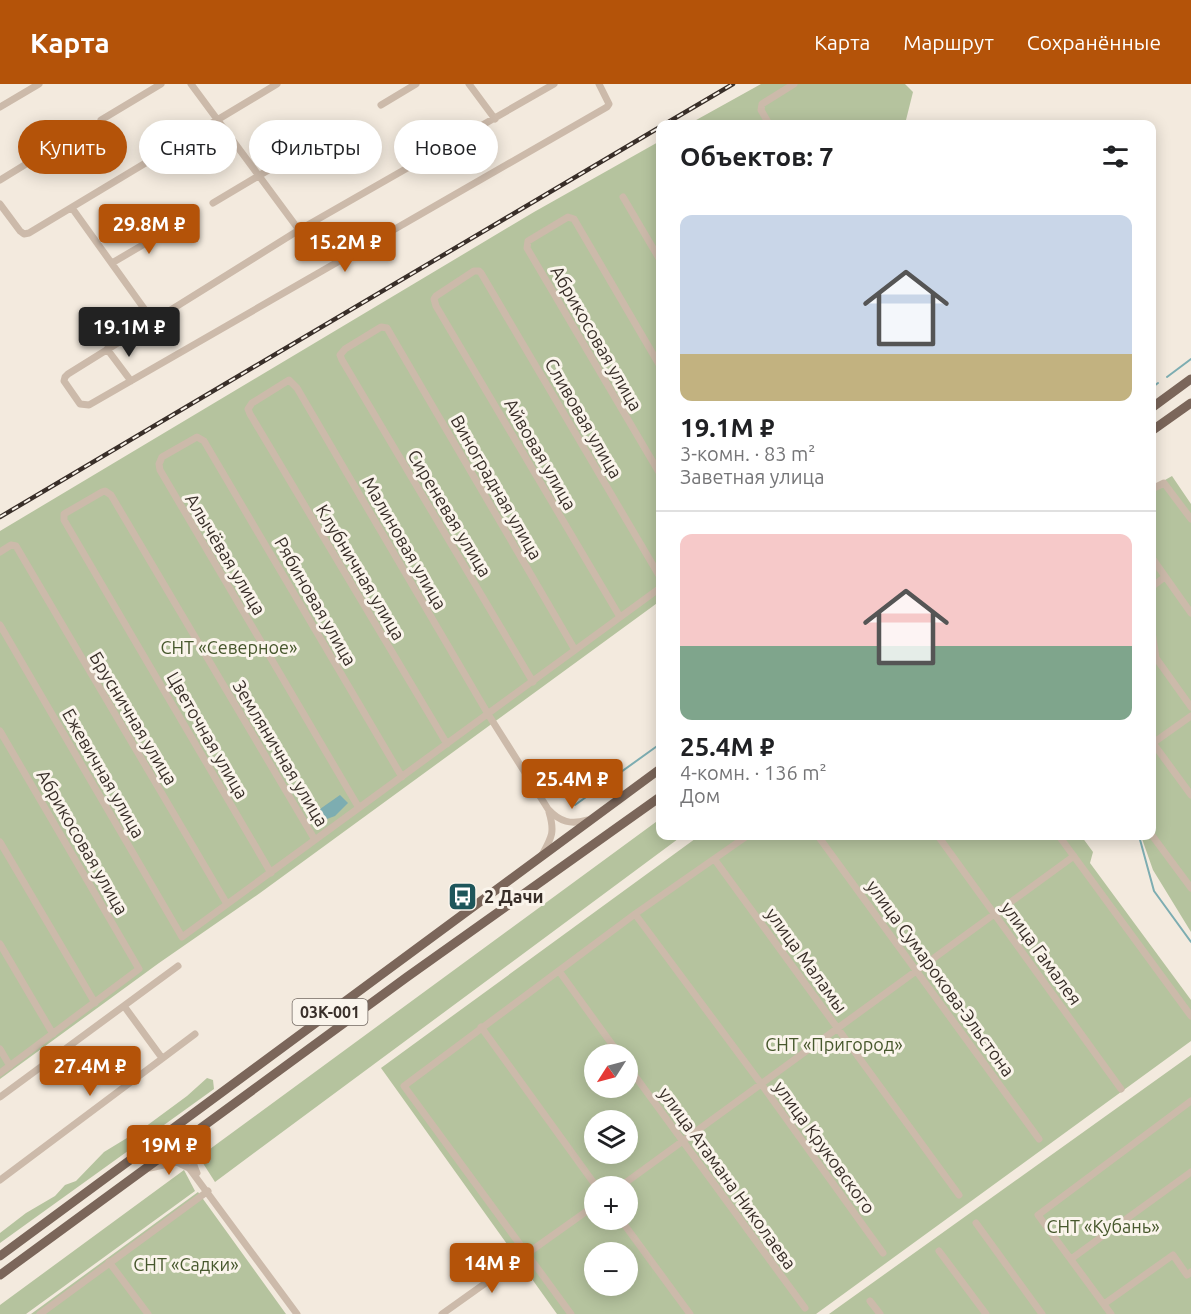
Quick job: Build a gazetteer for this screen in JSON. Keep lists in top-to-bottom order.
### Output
{
  "streets": {
    "main road": ["03К-001"],
    "street": [
      "Абрикосовая улица",
      "Сливовая улица",
      "Айвовая улица",
      "Виноградная улица",
      "Сиреневая улица",
      "Малиновая улица",
      "Алычёвая улица",
      "Клубничная улица",
      "Рябиновая улица",
      "Брусничная улица",
      "Цветочная улица",
      "Земляничная улица",
      "Ежевичная улица",
      "улица Гамалея",
      "улица Маламы",
      "улица Сумарокова-Эльстона",
      "улица Круковского",
      "улица Атамана Николаева"
    ]
  },
  "crossings": [
    ["Сливовая улица", "Айвовая улица"],
    ["Виноградная улица", "Сиреневая улица"],
    ["Малиновая улица", "Клубничная улица"],
    ["Алычёвая улица", "Рябиновая улица"],
    ["Брусничная улица", "Ежевичная улица"],
    ["Цветочная улица", "Земляничная улица"]
  ],
  "parks": [
    "СНТ «Северное»",
    "СНТ «Пригород»",
    "СНТ «Кубань»",
    "СНТ «Садки»"
  ],
  "places": {
    "bus stop": ["2 Дачи"]
  },
  "north": "bottom left",
  "page": {
    "header": "Карта",
    "nav": ["Карта", "Маршрут", "Сохранённые"],
    "chip": [
      "Купить",
      "Снять",
      "Фильтры",
      "Новое"
    ],
    "heading": "Объектов: 7",
    "list": [
      {
        "name": "19.1M ₽",
        "note": "3-комн. · 83 m² · Заветная улица"
      },
      {
        "name": "25.4M ₽",
        "note": "4-комн. · 136 m² · Дом"
      }
    ],
    "price": [
      "29.8M ₽",
      "15.2M ₽",
      "19.1M ₽",
      "25.4M ₽",
      "27.4M ₽",
      "19M ₽",
      "14M ₽"
    ],
    "map_buttons": ["+", "−"]
  }
}
